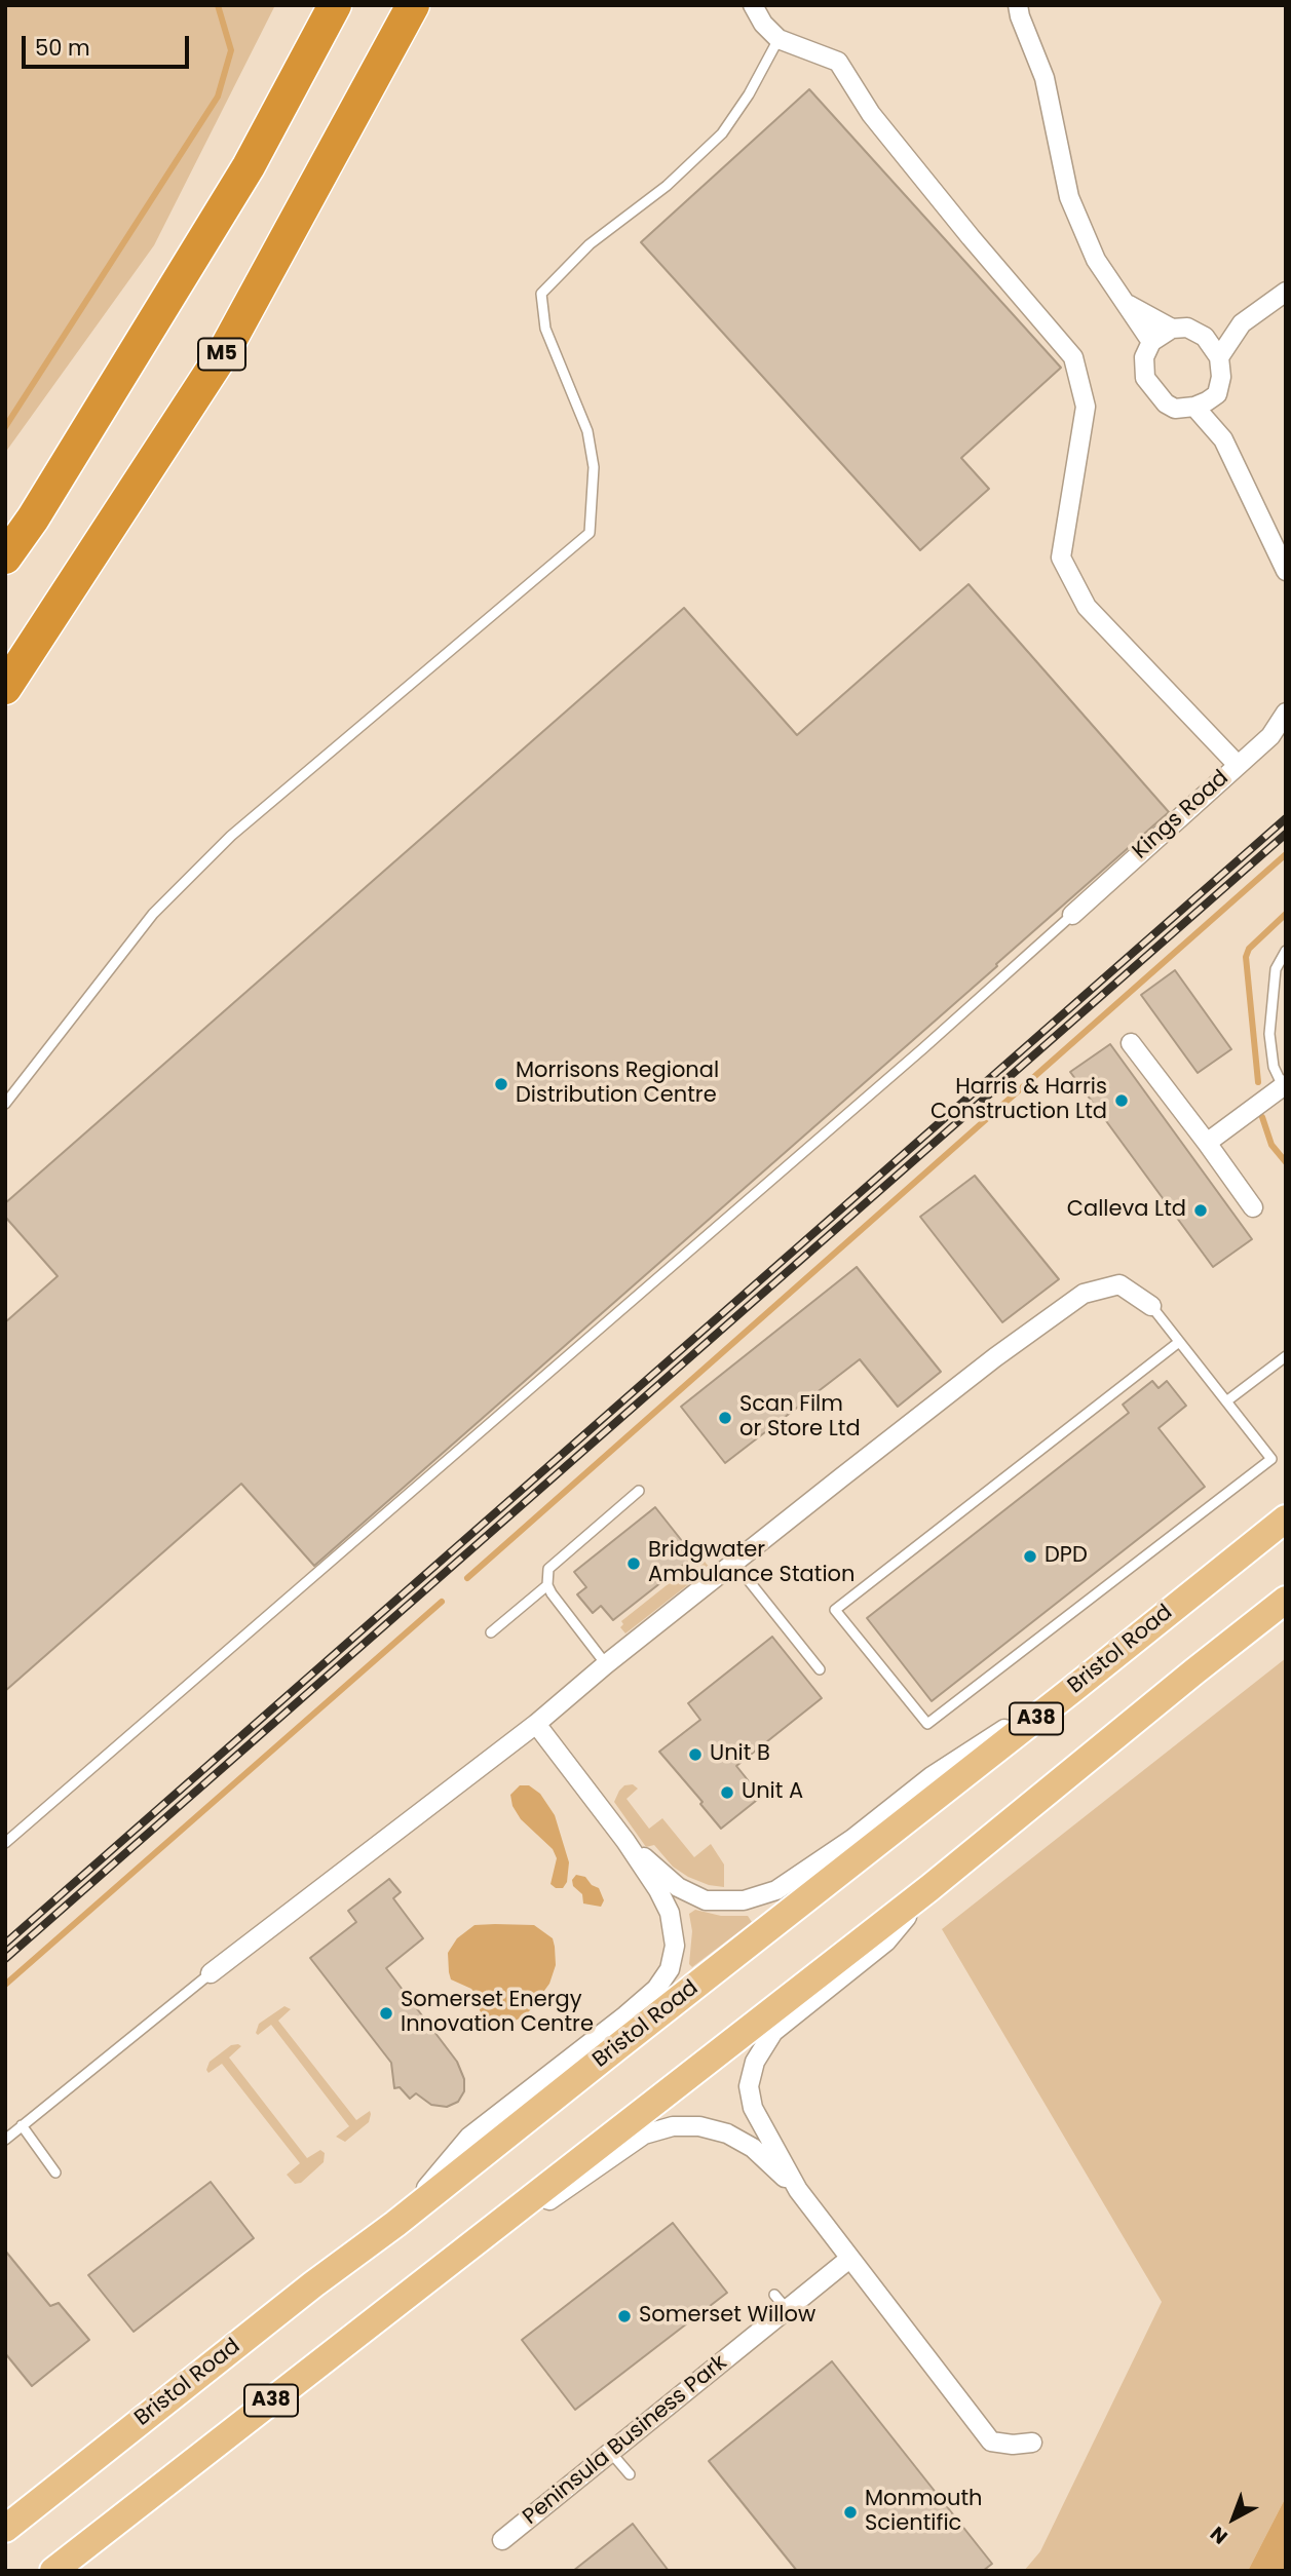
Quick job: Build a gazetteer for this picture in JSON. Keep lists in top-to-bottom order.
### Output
{
  "streets": {
    "highway": ["M5"],
    "main road": ["Bristol Road", "A38"],
    "street": ["Kings Road", "Peninsula Business Park"]
  },
  "places": [
    "Morrisons Regional Distribution Centre",
    "Harris & Harris Construction Ltd",
    "Calleva Ltd",
    "Scan Film or Store Ltd",
    "DPD",
    "Bridgwater Ambulance Station",
    "Unit B",
    "Unit A",
    "Somerset Energy Innovation Centre",
    "Somerset Willow",
    "Monmouth Scientific"
  ],
  "scale_bar": "50 m",
  "north": "bottom left"
}
